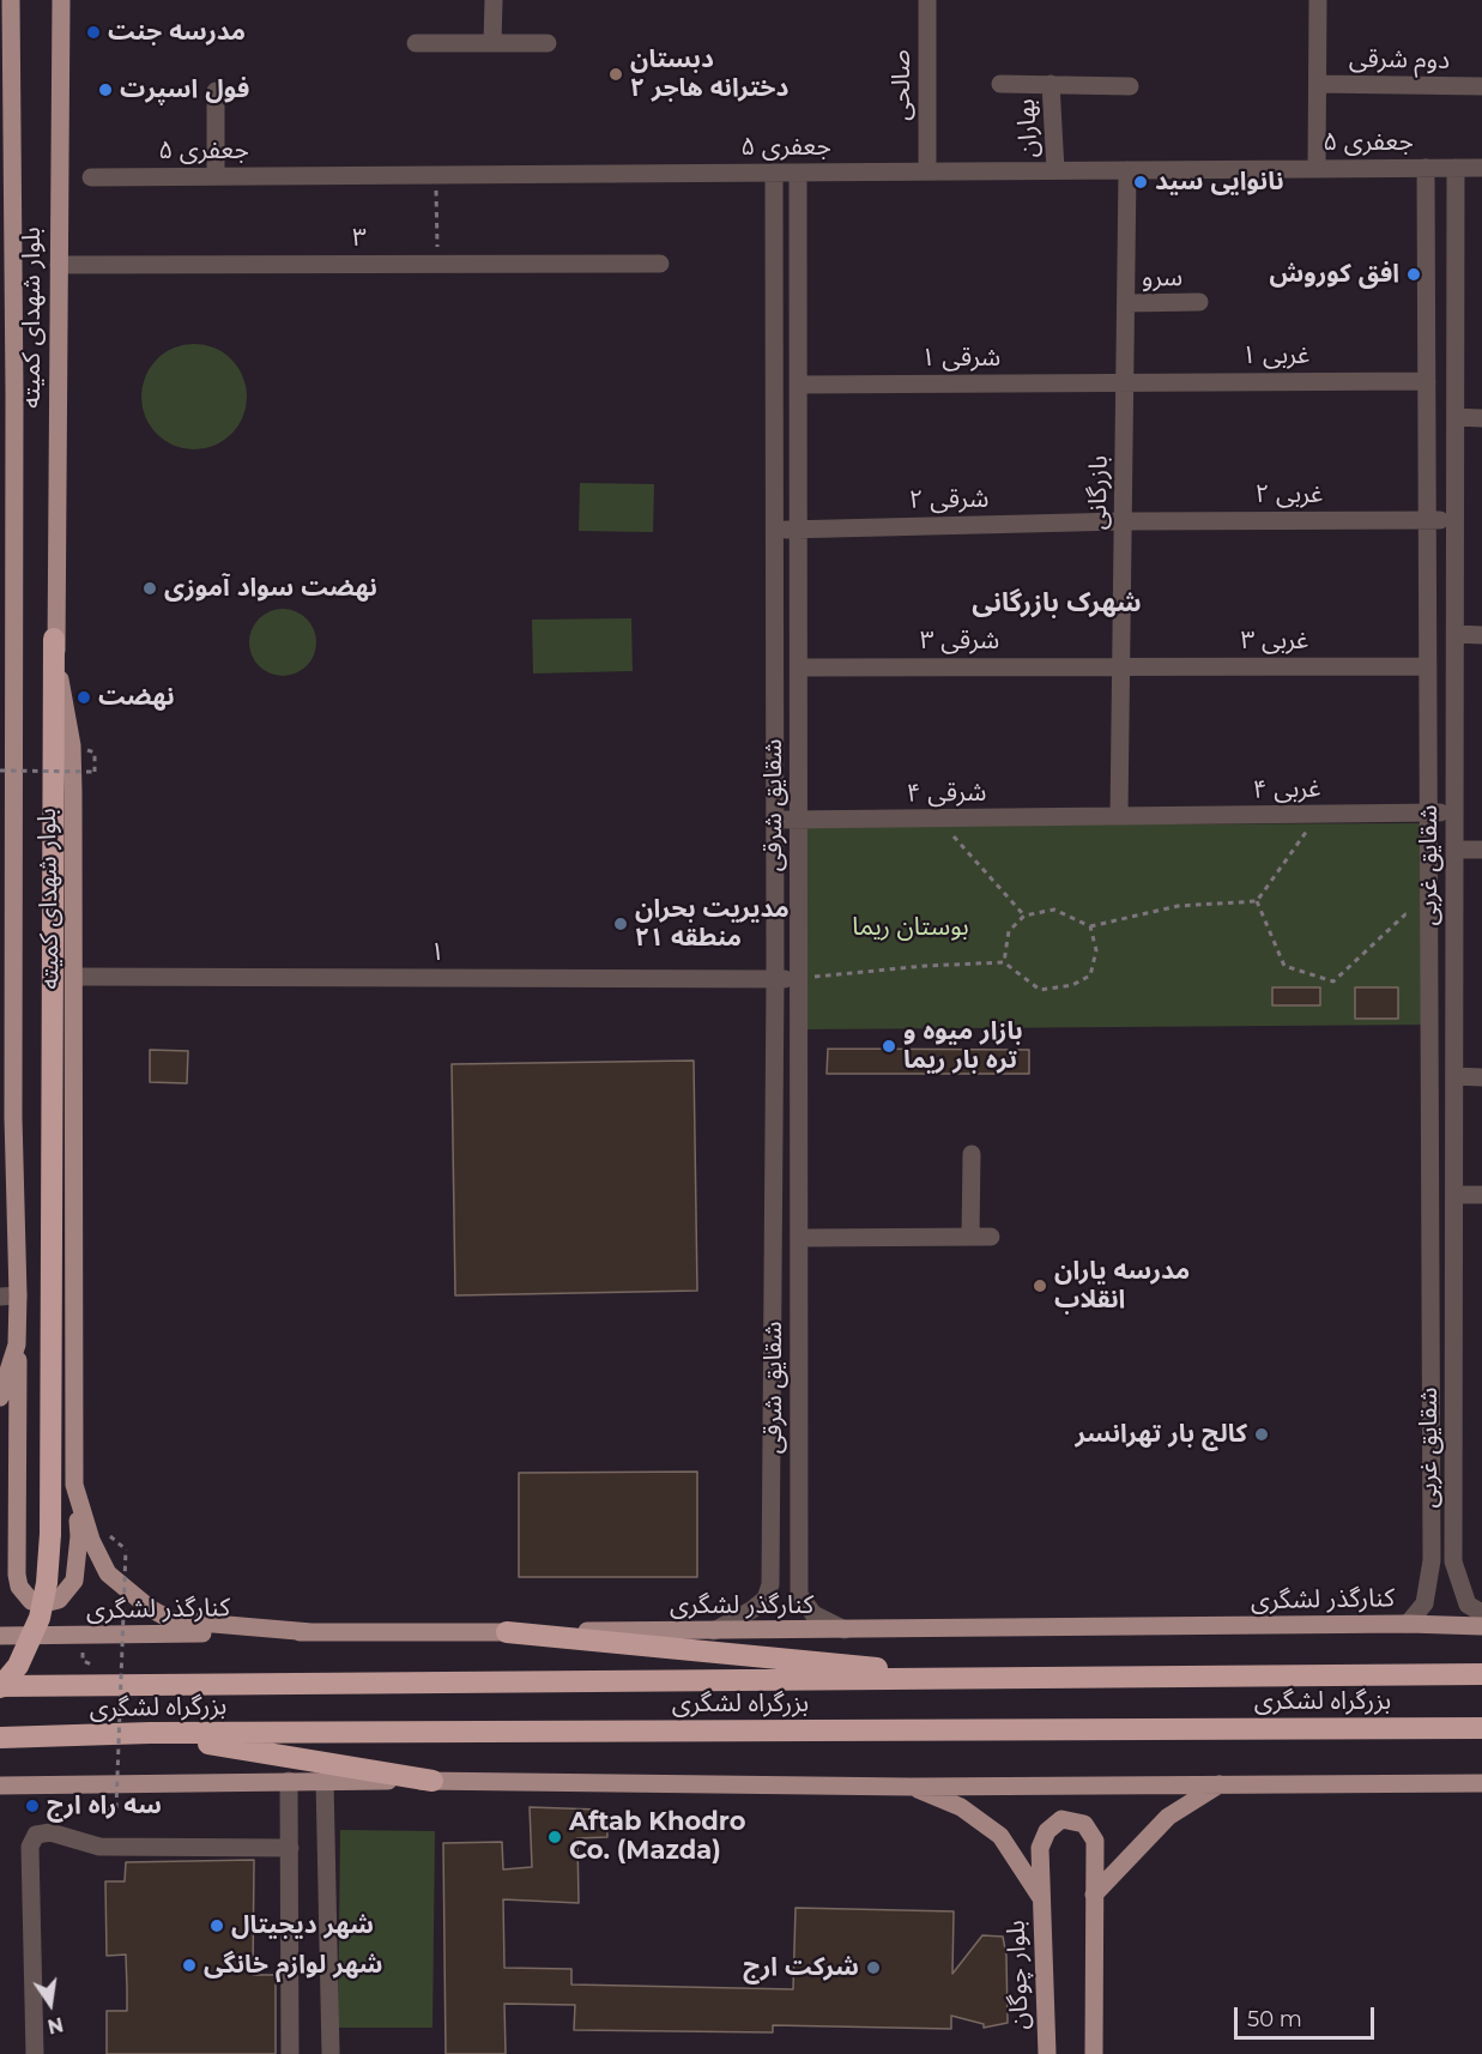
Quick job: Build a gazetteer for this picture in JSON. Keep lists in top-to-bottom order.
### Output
{
  "streets": {
    "highway": ["بزرگراه لشگری"],
    "main road": ["بلوار شهدای کمیته", "کنارگذر لشگری", "بلوار چوگان"],
    "street": [
      "دوم شرقی",
      "صالحی",
      "بهاران",
      "جعفری ۵",
      "۳",
      "سرو",
      "۱ غربی",
      "۱ شرقی",
      "بازرگانی",
      "۲ غربی",
      "۲ شرقی",
      "۳ شرقی",
      "۳ غربی",
      "۴ غربی",
      "۴ شرقی",
      "شقایق شرقی",
      "شقایق غربی",
      "۱"
    ]
  },
  "crossings": [
    ["صالحی", "جعفری ۵"],
    ["بهاران", "جعفری ۵"],
    ["جعفری ۵", "بازرگانی"],
    ["جعفری ۵", "شقایق شرقی"],
    ["جعفری ۵", "شقایق غربی"],
    ["۳", "بلوار شهدای کمیته"],
    ["سرو", "بازرگانی"],
    ["بلوار شهدای کمیته", "۱"],
    ["بلوار شهدای کمیته", "کنارگذر لشگری"],
    ["۱ غربی", "۱ شرقی"],
    ["۱ غربی", "بازرگانی"],
    ["۱ غربی", "شقایق غربی"],
    ["۱ شرقی", "بازرگانی"],
    ["۱ شرقی", "شقایق شرقی"],
    ["بازرگانی", "۲ غربی"],
    ["بازرگانی", "۲ شرقی"],
    ["بازرگانی", "۳ شرقی"],
    ["بازرگانی", "۳ غربی"],
    ["بازرگانی", "۴ غربی"],
    ["بازرگانی", "۴ شرقی"],
    ["۲ غربی", "۲ شرقی"],
    ["۲ غربی", "شقایق غربی"],
    ["۲ شرقی", "شقایق شرقی"],
    ["۳ شرقی", "۳ غربی"],
    ["۳ شرقی", "شقایق شرقی"],
    ["۳ غربی", "شقایق غربی"],
    ["۴ غربی", "۴ شرقی"],
    ["۴ غربی", "شقایق غربی"],
    ["۴ شرقی", "شقایق شرقی"],
    ["شقایق شرقی", "۱"],
    ["شقایق شرقی", "کنارگذر لشگری"],
    ["شقایق غربی", "کنارگذر لشگری"]
  ],
  "districts": ["شهرک بازرگانی"],
  "parks": ["بوستان ریما"],
  "places": [
    "مدرسه جنت",
    "دبستان دخترانه هاجر ۲",
    "فول اسپرت",
    "نانوایی سید",
    "افق کوروش",
    "نهضت سواد آموزی",
    "نهضت",
    "مدیریت بحران منطقه ۲۱",
    "بازار میوه و تره بار ریما",
    "مدرسه یاران انقلاب",
    "کالج بار تهرانسر",
    "سه راه ارج",
    "Aftab Khodro Co. (Mazda)",
    "شهر دیجیتال",
    "شهر لوازم خانگی",
    "شرکت ارج"
  ],
  "scale_bar": "50 m",
  "north": "bottom"
}
